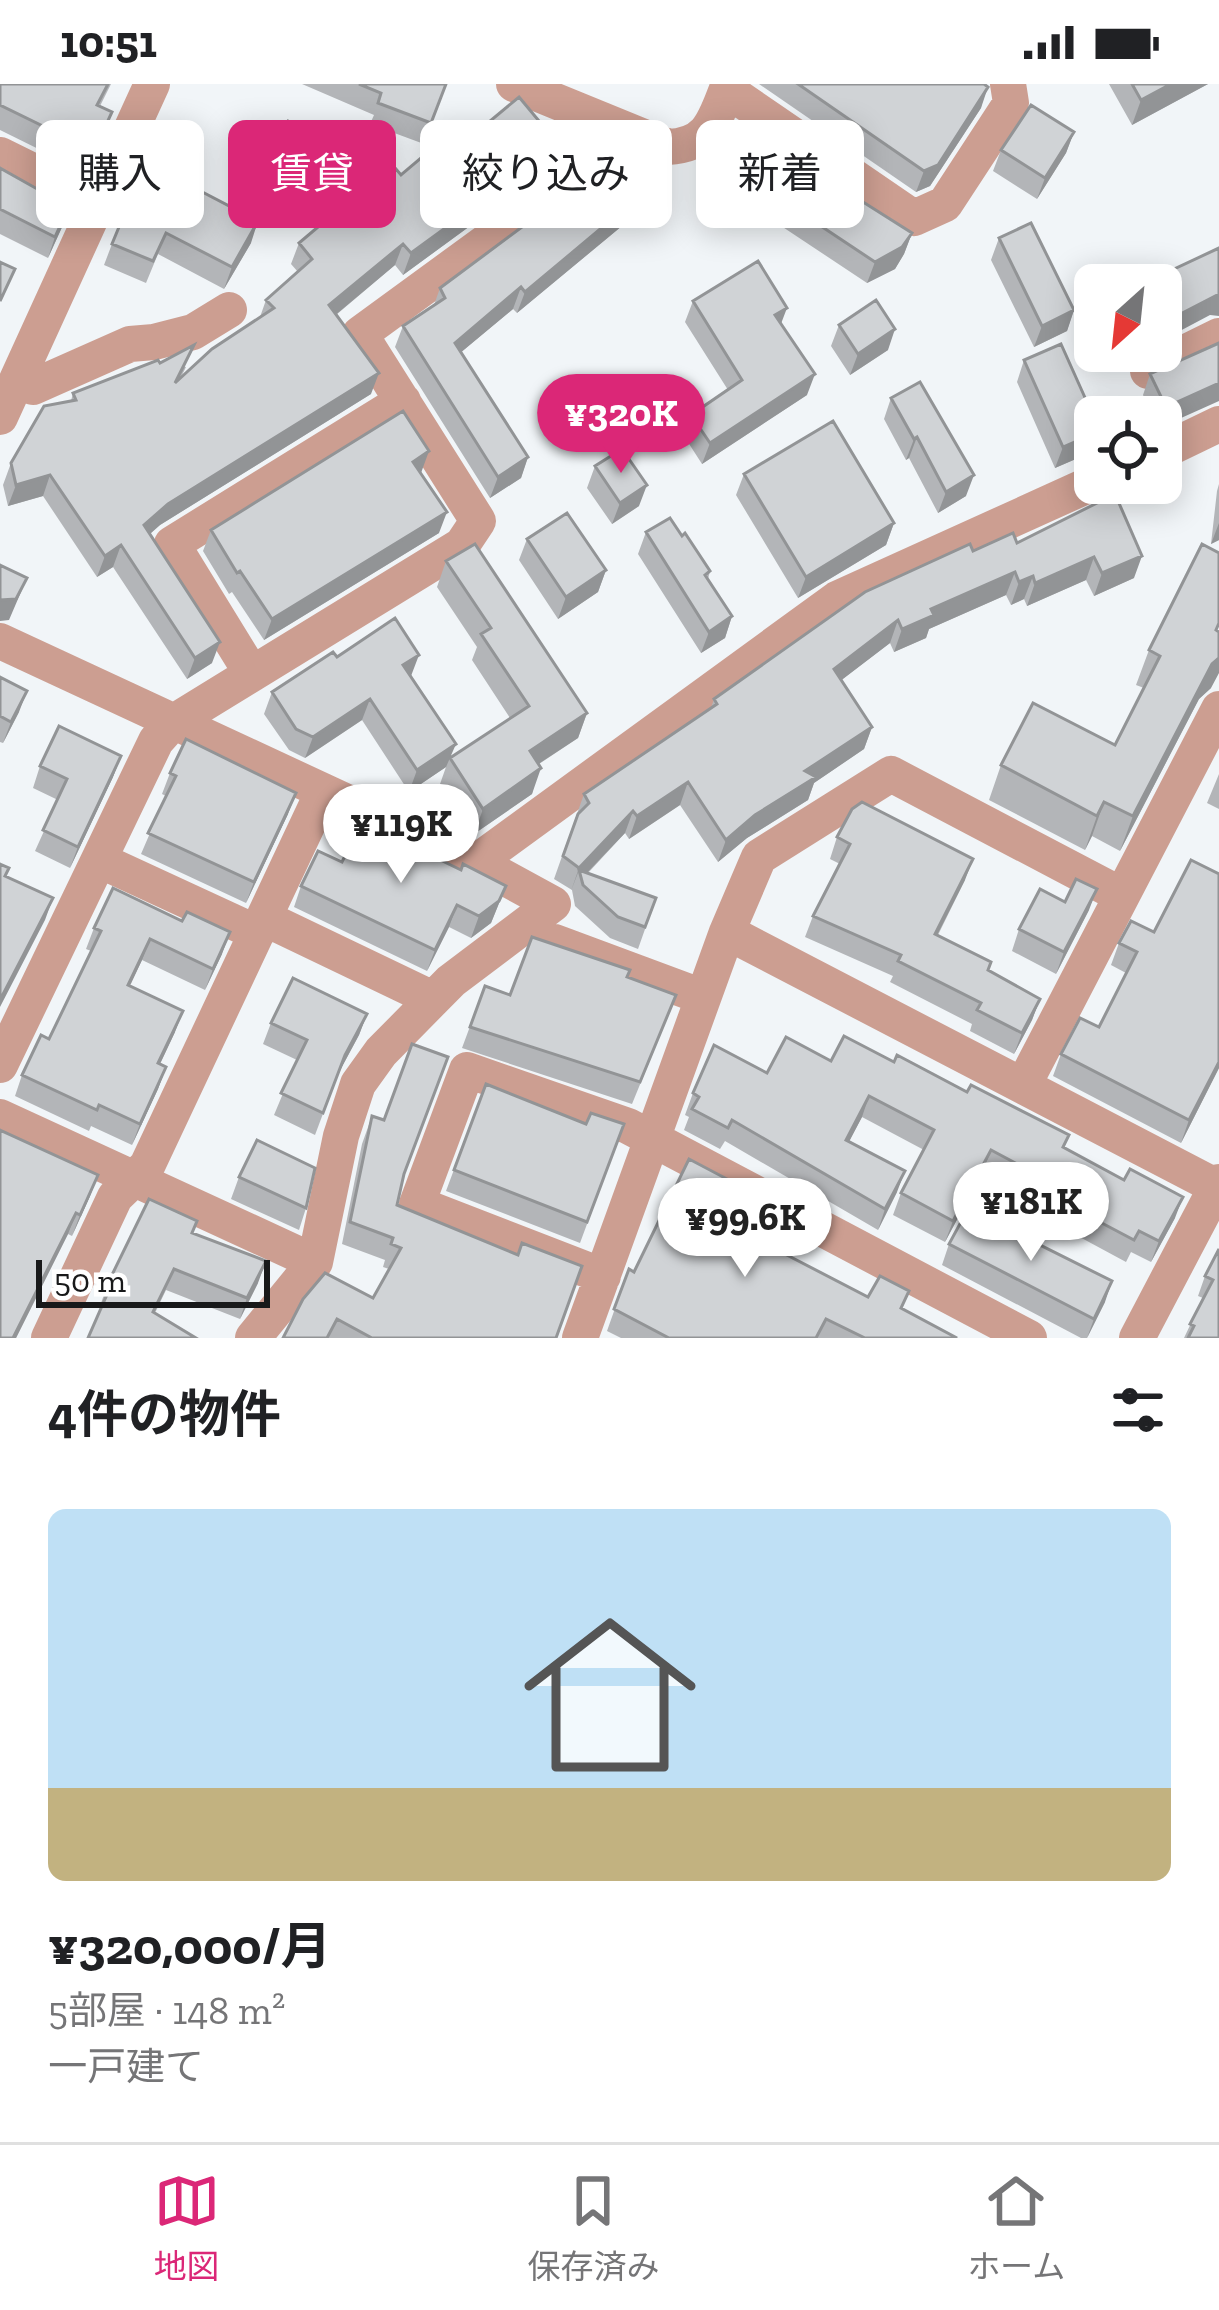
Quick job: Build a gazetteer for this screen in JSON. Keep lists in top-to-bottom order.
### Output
{
  "scale_bar": "50 m",
  "north": "bottom left",
  "page": {
    "status": "10:51",
    "chip": [
      "購入",
      "賃貸",
      "絞り込み",
      "新着"
    ],
    "price": [
      "¥320K",
      "¥119K",
      "¥181K",
      "¥99.6K"
    ],
    "scale": "50 m",
    "heading": "4件の物件",
    "list": [
      {
        "name": "¥320,000/月",
        "note": "5部屋 · 148 m² · 一戸建て"
      }
    ],
    "tabs": ["地図", "保存済み", "ホーム"]
  }
}
